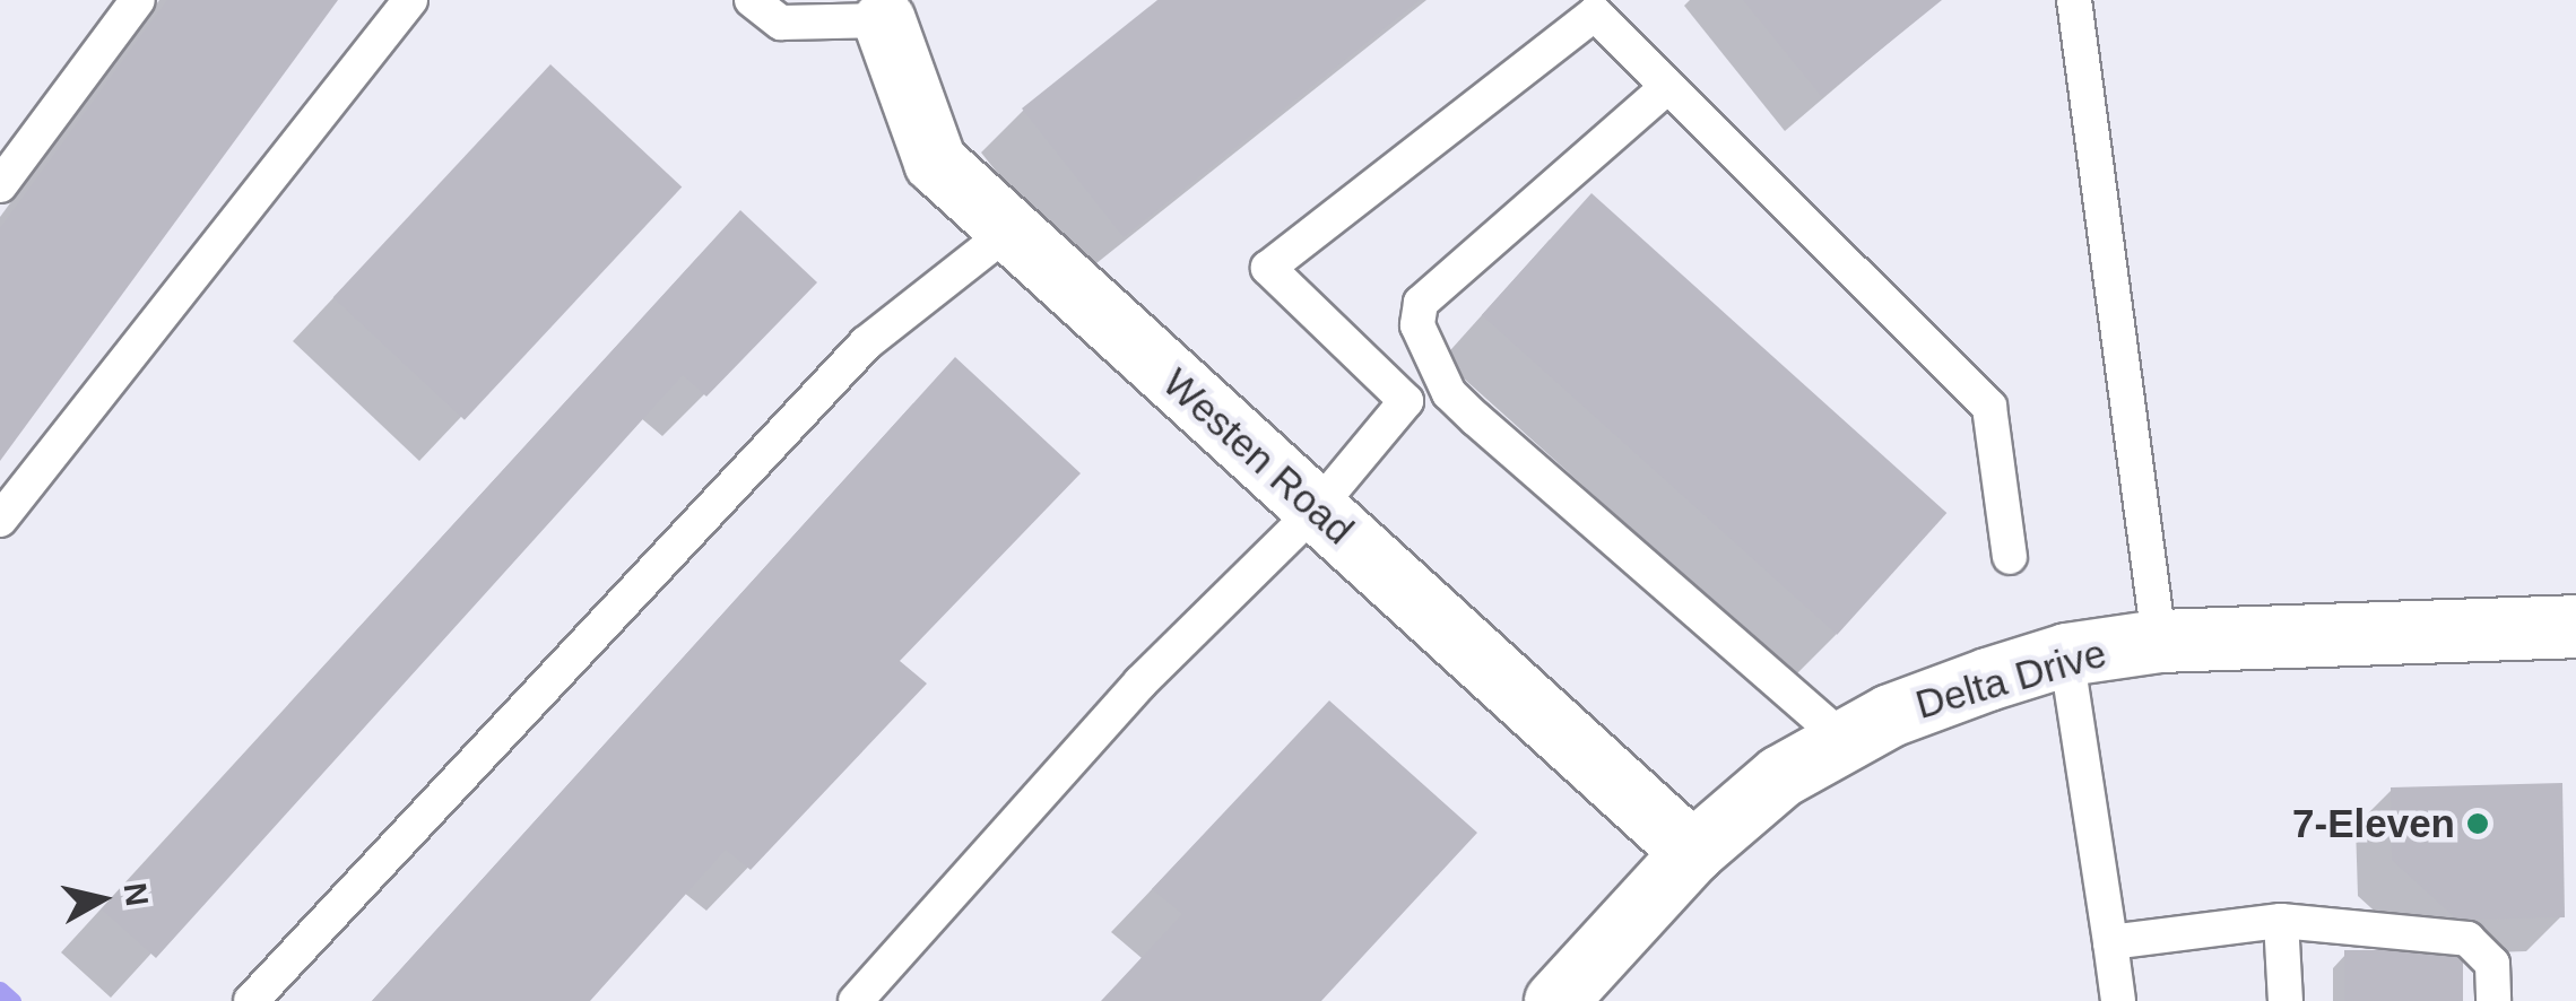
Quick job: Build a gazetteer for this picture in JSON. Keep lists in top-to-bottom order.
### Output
{
  "streets": {
    "street": ["Westen Road", "Delta Drive"]
  },
  "crossings": [
    ["Westen Road", "Delta Drive"]
  ],
  "places": ["7-Eleven"],
  "north": "right"
}
